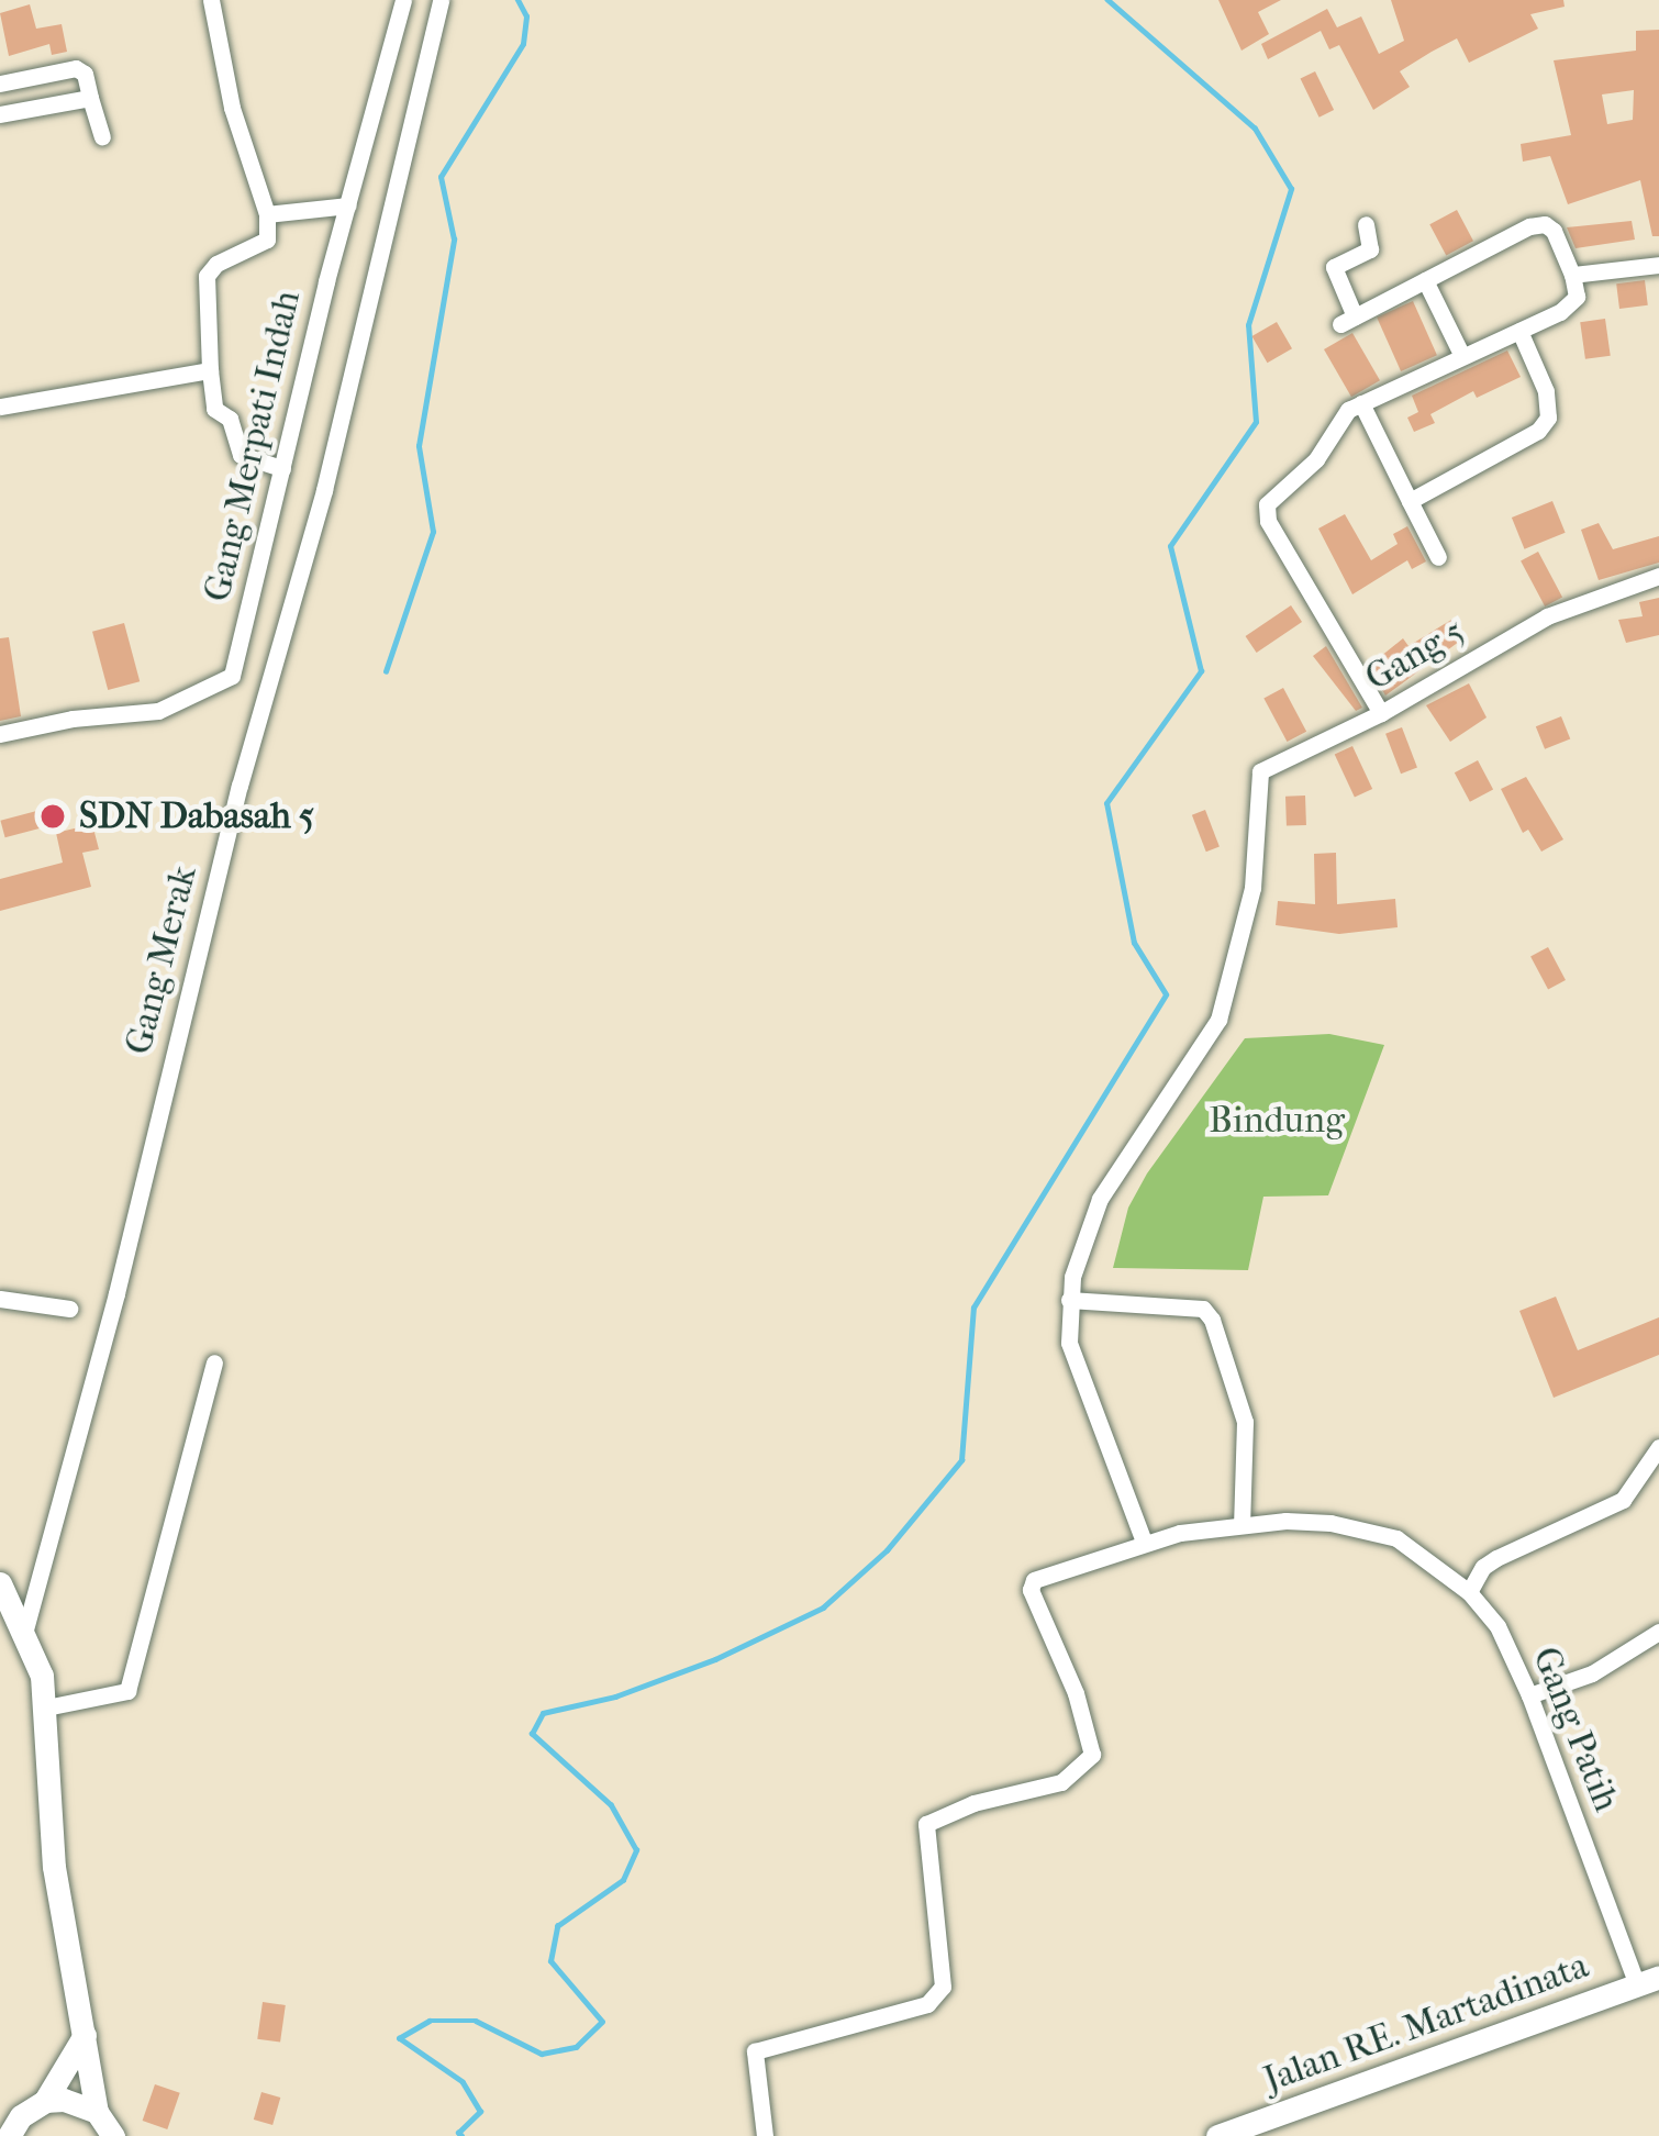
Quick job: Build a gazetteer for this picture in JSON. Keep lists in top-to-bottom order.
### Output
{
  "streets": {
    "main road": ["Jalan RE. Martadinata"],
    "street": [
      "Gang Merpati Indah",
      "Gang 5",
      "Gang Merak",
      "Gang Patih"
    ]
  },
  "crossings": [
    ["Gang Patih", "Jalan RE. Martadinata"]
  ],
  "parks": ["Bindung"],
  "places": ["SDN Dabasah 5"]
}
